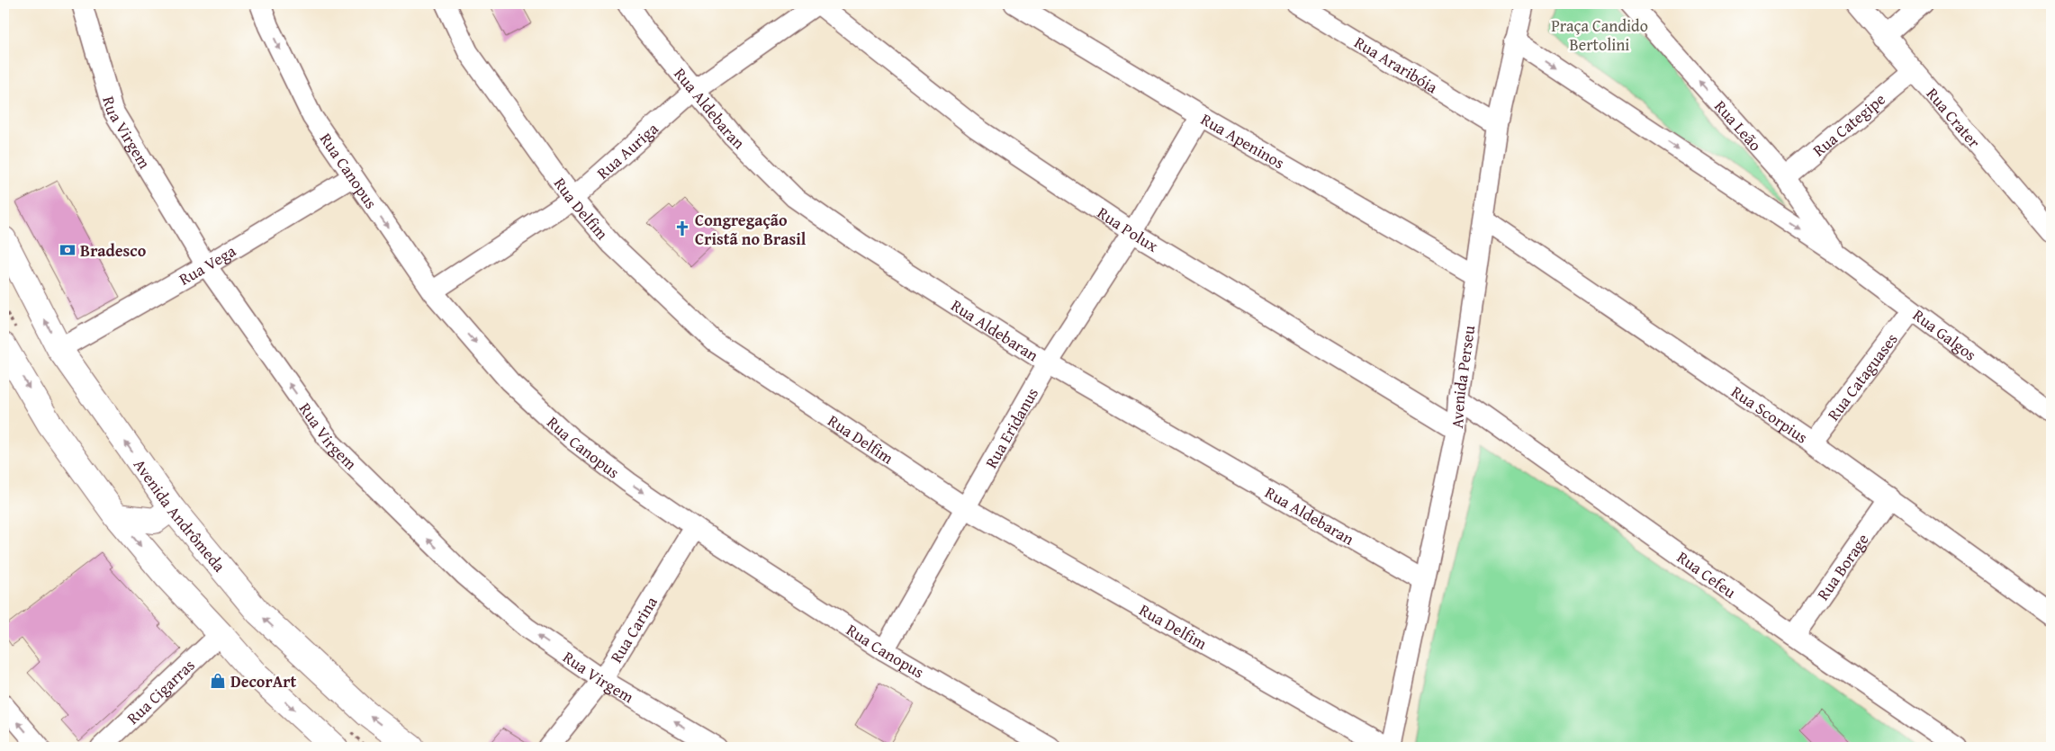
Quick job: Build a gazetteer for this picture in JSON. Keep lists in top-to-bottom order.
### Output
{
  "streets": {
    "main road": ["Avenida Andrômeda"],
    "street": [
      "Rua Araribóia",
      "Rua Aldebaran",
      "Rua Crater",
      "Rua Categipe",
      "Rua Leão",
      "Rua Virgem",
      "Rua Apeninos",
      "Rua Auriga",
      "Rua Canopus",
      "Rua Delfim",
      "Rua Polux",
      "Rua Vega",
      "Rua Galgos",
      "Rua Cataguases",
      "Avenida Perseu",
      "Rua Scorpius",
      "Rua Eridanus",
      "Rua Borage",
      "Rua Cefeu",
      "Rua Carina",
      "Rua Cigarras"
    ]
  },
  "crossings": [
    ["Rua Araribóia", "Avenida Perseu"],
    ["Rua Aldebaran", "Rua Auriga"],
    ["Rua Aldebaran", "Avenida Perseu"],
    ["Rua Aldebaran", "Rua Eridanus"],
    ["Rua Crater", "Rua Categipe"],
    ["Rua Categipe", "Rua Leão"],
    ["Rua Leão", "Rua Galgos"],
    ["Rua Virgem", "Rua Vega"],
    ["Rua Virgem", "Rua Carina"],
    ["Rua Apeninos", "Avenida Perseu"],
    ["Rua Apeninos", "Rua Eridanus"],
    ["Rua Auriga", "Rua Canopus"],
    ["Rua Auriga", "Rua Delfim"],
    ["Rua Auriga", "Rua Polux"],
    ["Rua Canopus", "Rua Vega"],
    ["Rua Canopus", "Rua Eridanus"],
    ["Rua Canopus", "Rua Carina"],
    ["Rua Delfim", "Avenida Perseu"],
    ["Rua Delfim", "Rua Eridanus"],
    ["Rua Polux", "Avenida Perseu"],
    ["Rua Polux", "Rua Eridanus"],
    ["Rua Vega", "Avenida Andrômeda"],
    ["Rua Galgos", "Rua Cataguases"],
    ["Rua Cataguases", "Rua Scorpius"],
    ["Avenida Perseu", "Rua Scorpius"],
    ["Avenida Perseu", "Rua Cefeu"],
    ["Rua Scorpius", "Rua Borage"],
    ["Rua Borage", "Rua Cefeu"]
  ],
  "one_way": ["Rua Virgem", "Rua Canopus"],
  "parks": ["Praça Candido Bertolini"],
  "places": {
    "church": ["Congregação Cristã no Brasil"],
    "bank": ["Bradesco"],
    "shop": ["DecorArt"]
  }
}
